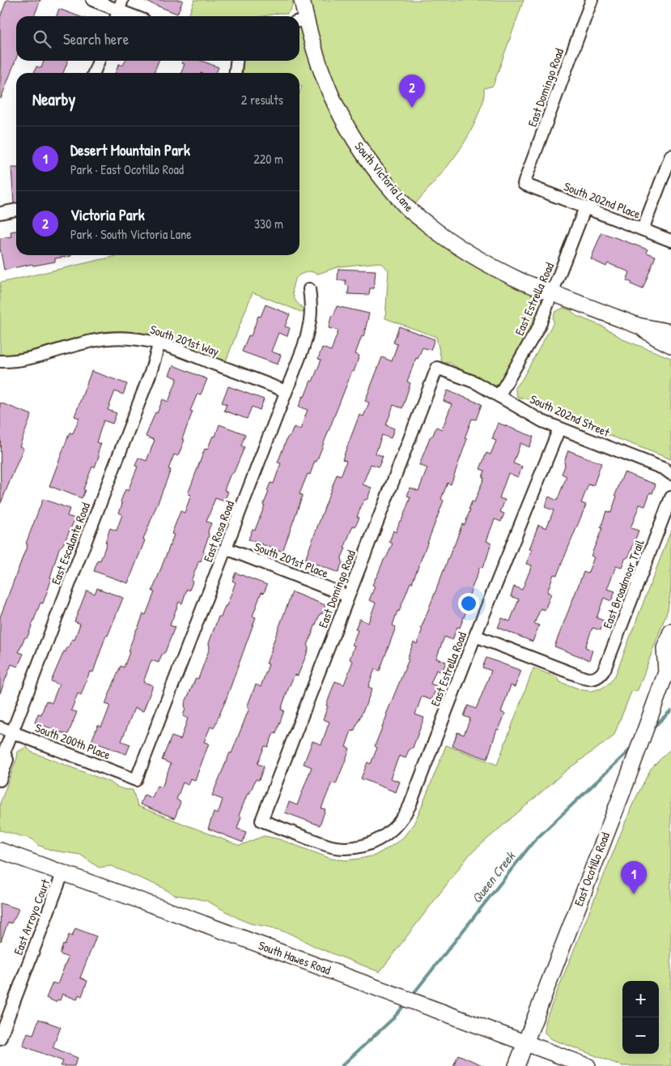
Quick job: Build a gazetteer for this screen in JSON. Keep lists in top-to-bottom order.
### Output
{
  "streets": {
    "main road": ["South Victoria Lane", "East Ocotillo Road", "South Hawes Road"],
    "street": [
      "East Domingo Road",
      "South 202nd Place",
      "East Estrella Road",
      "South 201st Way",
      "South 202nd Street",
      "East Rosa Road",
      "East Escalante Road",
      "South 201st Place",
      "East Broadmoor Trail",
      "South 200th Place",
      "East Arroyo Court"
    ]
  },
  "crossings": [
    ["East Domingo Road", "South 202nd Place"],
    ["East Domingo Road", "East Estrella Road"],
    ["East Domingo Road", "South 202nd Street"],
    ["East Domingo Road", "South 201st Place"],
    ["South Victoria Lane", "East Estrella Road"],
    ["South 202nd Place", "East Estrella Road"],
    ["East Estrella Road", "South 202nd Street"],
    ["East Estrella Road", "East Broadmoor Trail"],
    ["South 201st Way", "East Rosa Road"],
    ["South 201st Way", "East Escalante Road"],
    ["East Rosa Road", "South 201st Place"],
    ["East Rosa Road", "South 200th Place"],
    ["East Escalante Road", "South 200th Place"],
    ["East Ocotillo Road", "South Hawes Road"],
    ["East Arroyo Court", "South Hawes Road"]
  ],
  "water": ["Queen Creek"],
  "page": {
    "search": "Search here",
    "heading": ["Nearby", "2 results"],
    "pins": ["2", "1"],
    "list": [
      {
        "mark": "1",
        "name": "Desert Mountain Park",
        "note": "Park · East Ocotillo Road",
        "value": "220 m"
      },
      {
        "mark": "2",
        "name": "Victoria Park",
        "note": "Park · South Victoria Lane",
        "value": "330 m"
      }
    ],
    "map_buttons": ["+", "−"]
  }
}
